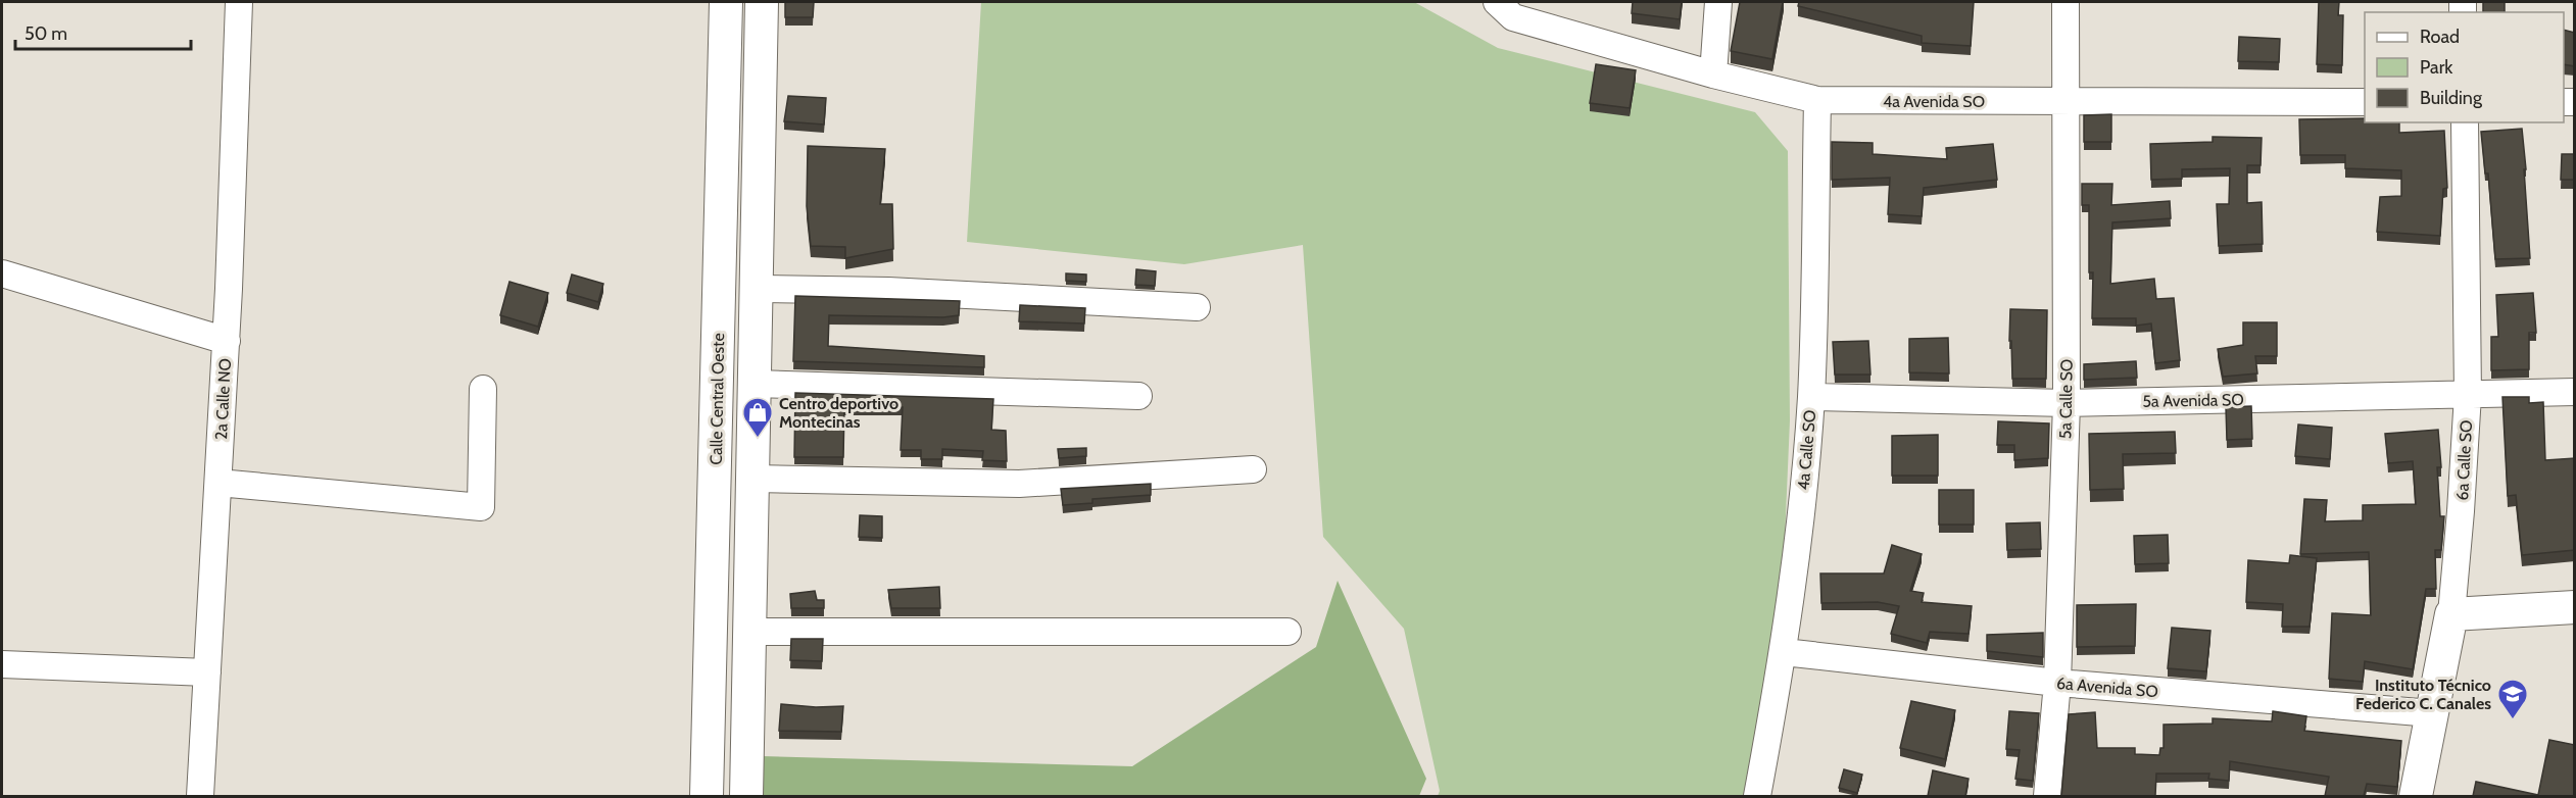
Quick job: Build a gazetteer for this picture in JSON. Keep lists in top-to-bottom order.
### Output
{
  "streets": {
    "street": [
      "4a Avenida SO",
      "2a Calle NO",
      "Calle Central Oeste",
      "5a Calle SO",
      "5a Avenida SO",
      "4a Calle SO",
      "6a Calle SO",
      "6a Avenida SO"
    ]
  },
  "crossings": [
    ["4a Avenida SO", "5a Calle SO"],
    ["4a Avenida SO", "4a Calle SO"],
    ["5a Calle SO", "5a Avenida SO"],
    ["5a Calle SO", "6a Avenida SO"],
    ["5a Avenida SO", "4a Calle SO"],
    ["5a Avenida SO", "6a Calle SO"],
    ["4a Calle SO", "6a Avenida SO"],
    ["6a Calle SO", "6a Avenida SO"]
  ],
  "places": {
    "shop": ["Centro deportivo Montecinas"],
    "school or university": ["Instituto Técnico Federico C. Canales"]
  },
  "legend": ["Road", "Park", "Building"],
  "scale_bar": "50 m"
}
